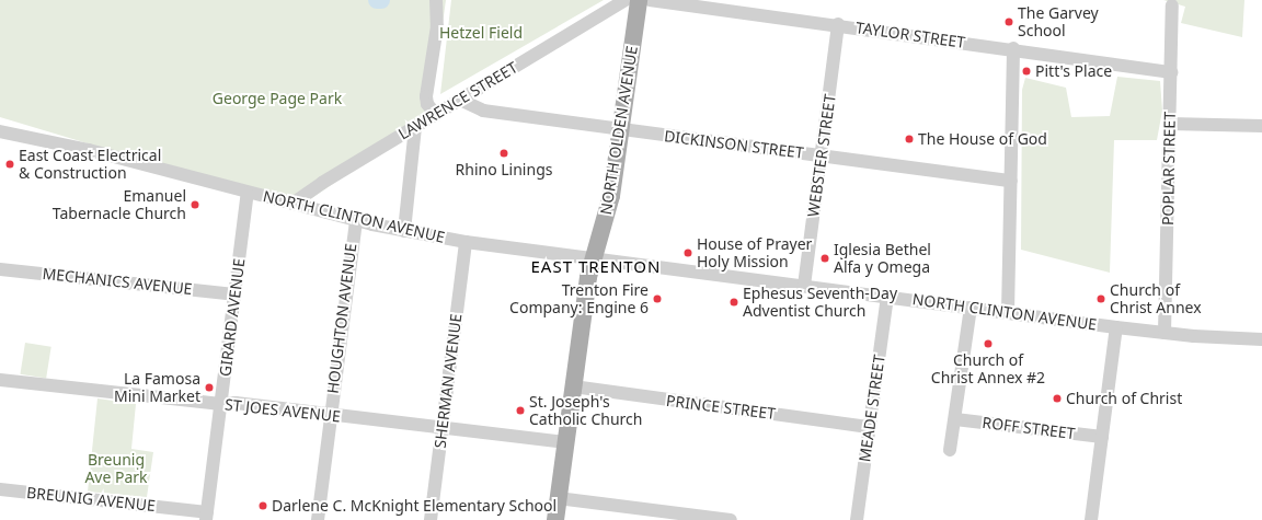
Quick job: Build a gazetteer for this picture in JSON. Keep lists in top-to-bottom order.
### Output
{
  "streets": {
    "main road": ["NORTH OLDEN AVENUE"],
    "street": [
      "TAYLOR STREET",
      "LAWRENCE STREET",
      "DICKINSON STREET",
      "WEBSTER STREET",
      "POPLAR STREET",
      "NORTH CLINTON AVENUE",
      "MECHANICS AVENUE",
      "GIRARD AVENUE",
      "HOUGHTON AVENUE",
      "SHERMAN AVENUE",
      "PRINCE STREET",
      "MEADE STREET",
      "ST JOES AVENUE",
      "ROFF STREET",
      "BREUNIG AVENUE"
    ]
  },
  "crossings": [
    ["TAYLOR STREET", "WEBSTER STREET"],
    ["TAYLOR STREET", "POPLAR STREET"],
    ["LAWRENCE STREET", "DICKINSON STREET"],
    ["LAWRENCE STREET", "NORTH CLINTON AVENUE"],
    ["NORTH OLDEN AVENUE", "DICKINSON STREET"],
    ["NORTH OLDEN AVENUE", "NORTH CLINTON AVENUE"],
    ["NORTH OLDEN AVENUE", "PRINCE STREET"],
    ["NORTH OLDEN AVENUE", "ST JOES AVENUE"],
    ["DICKINSON STREET", "WEBSTER STREET"],
    ["WEBSTER STREET", "NORTH CLINTON AVENUE"],
    ["POPLAR STREET", "NORTH CLINTON AVENUE"],
    ["NORTH CLINTON AVENUE", "GIRARD AVENUE"],
    ["NORTH CLINTON AVENUE", "HOUGHTON AVENUE"],
    ["NORTH CLINTON AVENUE", "SHERMAN AVENUE"],
    ["NORTH CLINTON AVENUE", "MEADE STREET"],
    ["MECHANICS AVENUE", "GIRARD AVENUE"],
    ["GIRARD AVENUE", "ST JOES AVENUE"],
    ["GIRARD AVENUE", "BREUNIG AVENUE"],
    ["HOUGHTON AVENUE", "ST JOES AVENUE"],
    ["SHERMAN AVENUE", "ST JOES AVENUE"],
    ["PRINCE STREET", "MEADE STREET"]
  ],
  "districts": ["EAST TRENTON"],
  "parks": ["Hetzel Field", "George Page Park", "Breunig Ave Park"],
  "places": [
    "The Garvey School",
    "Pitt's Place",
    "The House of God",
    "Rhino Linings",
    "East Coast Electrical & Construction",
    "Emanuel Tabernacle Church",
    "House of Prayer Holy Mission",
    "Iglesia Bethel Alfa y Omega",
    "Trenton Fire Company: Engine 6",
    "Church of Christ Annex",
    "Ephesus Seventh-Day Adventist Church",
    "Church of Christ Annex #2",
    "La Famosa Mini Market",
    "Church of Christ",
    "St. Joseph's Catholic Church",
    "Darlene C. McKnight Elementary School"
  ]
}
